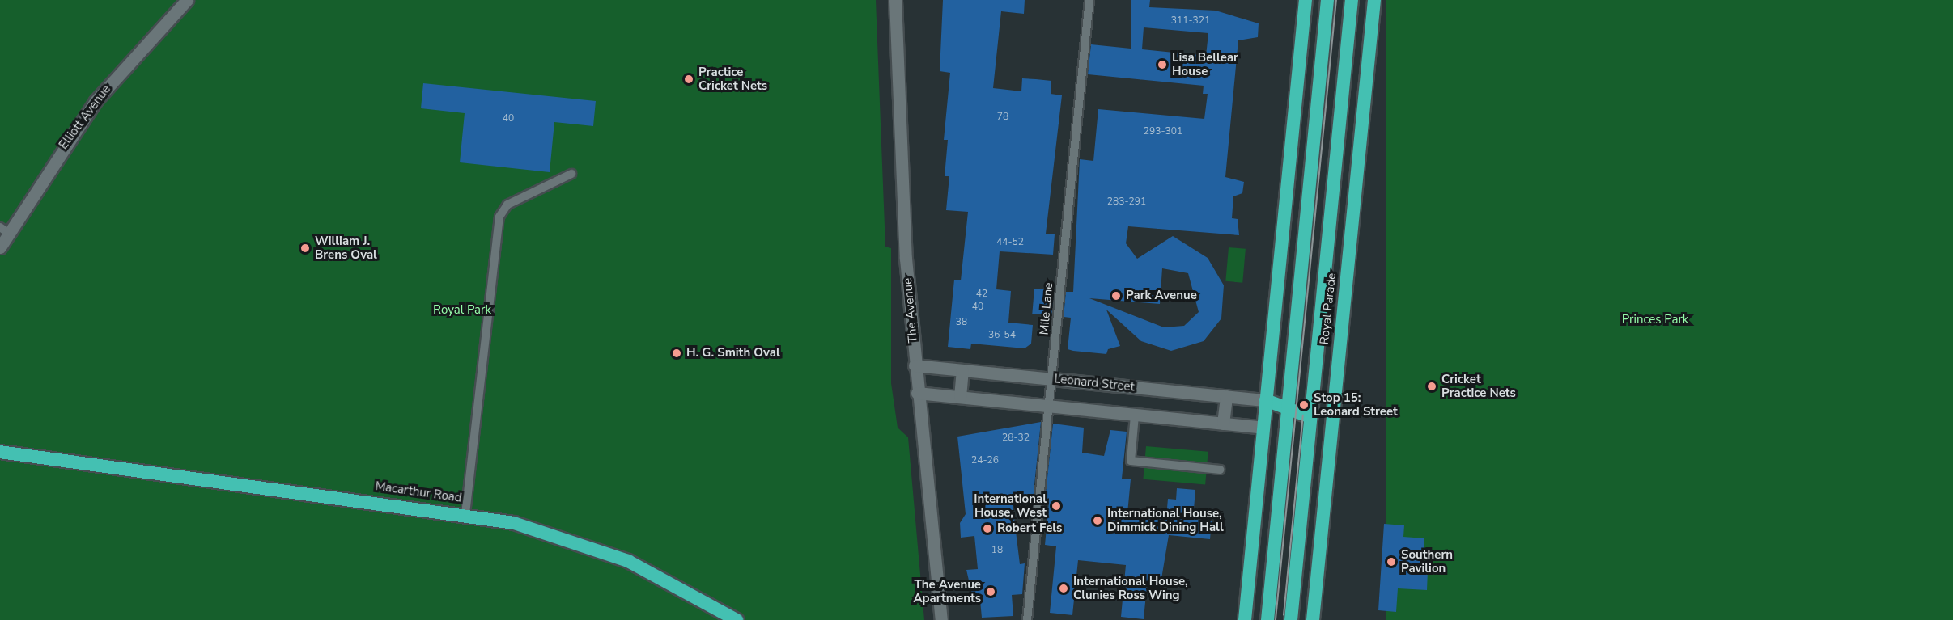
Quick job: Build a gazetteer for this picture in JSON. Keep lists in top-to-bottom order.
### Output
{
  "streets": {
    "highway": ["Royal Parade", "Macarthur Road"],
    "street": ["Elliott Avenue", "The Avenue", "Leonard Street"],
    "lane": ["Mile Lane"]
  },
  "crossings": [
    ["Mile Lane", "Leonard Street"],
    ["The Avenue", "Leonard Street"]
  ],
  "parks": ["Royal Park", "Princes Park"],
  "places": [
    "Lisa Bellear House",
    "Practice Cricket Nets",
    "William J. Brens Oval",
    "Park Avenue",
    "H. G. Smith Oval",
    "Cricket Practice Nets",
    "Stop 15: Leonard Street",
    "International House, West",
    "International House, Dimmick Dining Hall",
    "Robert Fels",
    "Southern Pavilion",
    "International House, Clunies Ross Wing",
    "The Avenue Apartments"
  ],
  "house_numbers": [
    "311-321",
    "78",
    "40",
    "293-301",
    "283-291",
    "44-52",
    "42",
    "40",
    "38",
    "36-54",
    "28-32",
    "24-26",
    "18"
  ]
}
